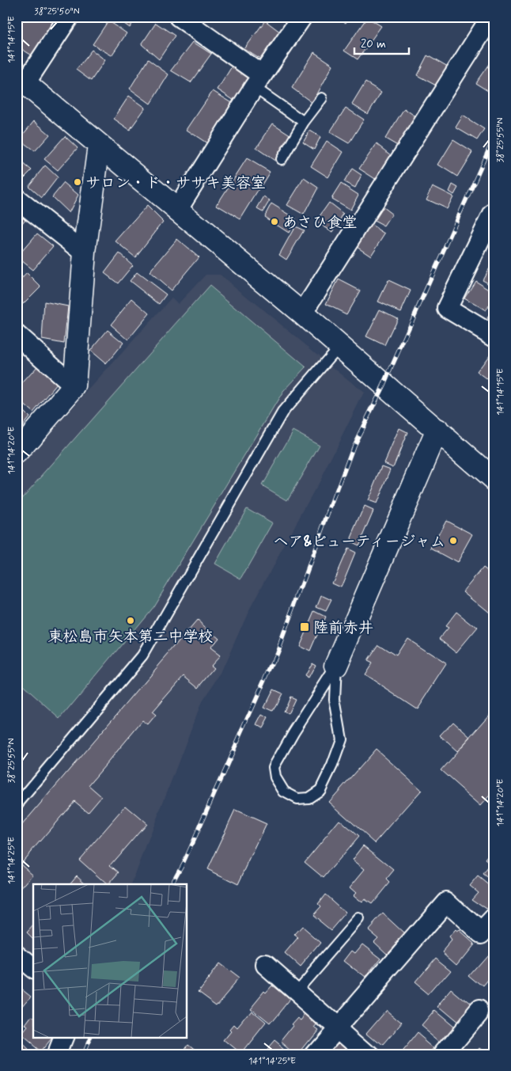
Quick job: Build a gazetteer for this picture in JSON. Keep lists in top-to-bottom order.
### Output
{
  "places": {
    "other": [
      "サロン・ド・ササキ美容室",
      "あさひ食堂",
      "ヘア&ビューティージャム",
      "東松島市矢本第二中学校"
    ],
    "transit": ["陸前赤井"]
  },
  "scale_bar": "20 m",
  "coordinates": [
    "38°25'50\"N",
    "141°14'15\"E",
    "38°25'55\"N",
    "141°14'20\"E",
    "141°14'25\"E"
  ]
}
